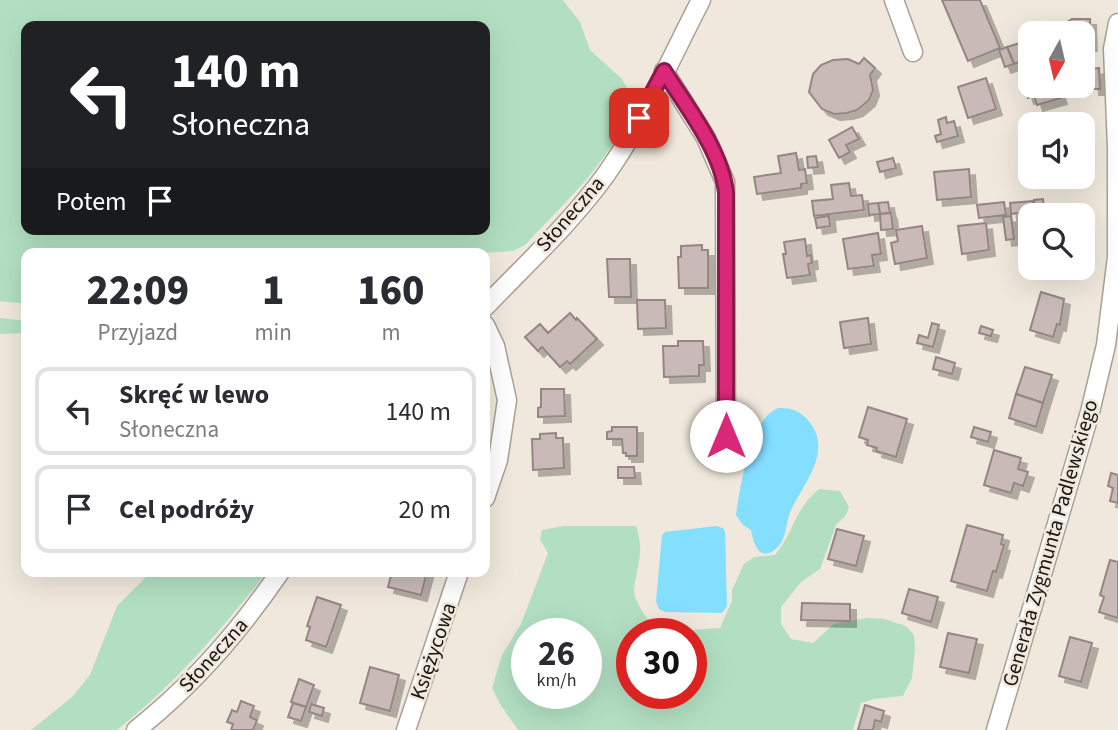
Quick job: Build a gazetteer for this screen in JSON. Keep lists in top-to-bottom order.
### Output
{
  "streets": {
    "street": ["Słoneczna", "Generała Zygmunta Padlewskiego", "Księżycowa"]
  },
  "north": "bottom",
  "page": {
    "turn": ["140 m", "Słoneczna"],
    "then": "Potem",
    "eta": [
      "22:09",
      "Przyjazd",
      "1",
      "min",
      "160",
      "m"
    ],
    "list": [
      {
        "name": "Skręć w lewo",
        "note": "Słoneczna",
        "value": "140 m"
      },
      {
        "name": "Cel podróży",
        "value": "20 m"
      }
    ],
    "speed": "26 km/h",
    "limit": "30"
  }
}
